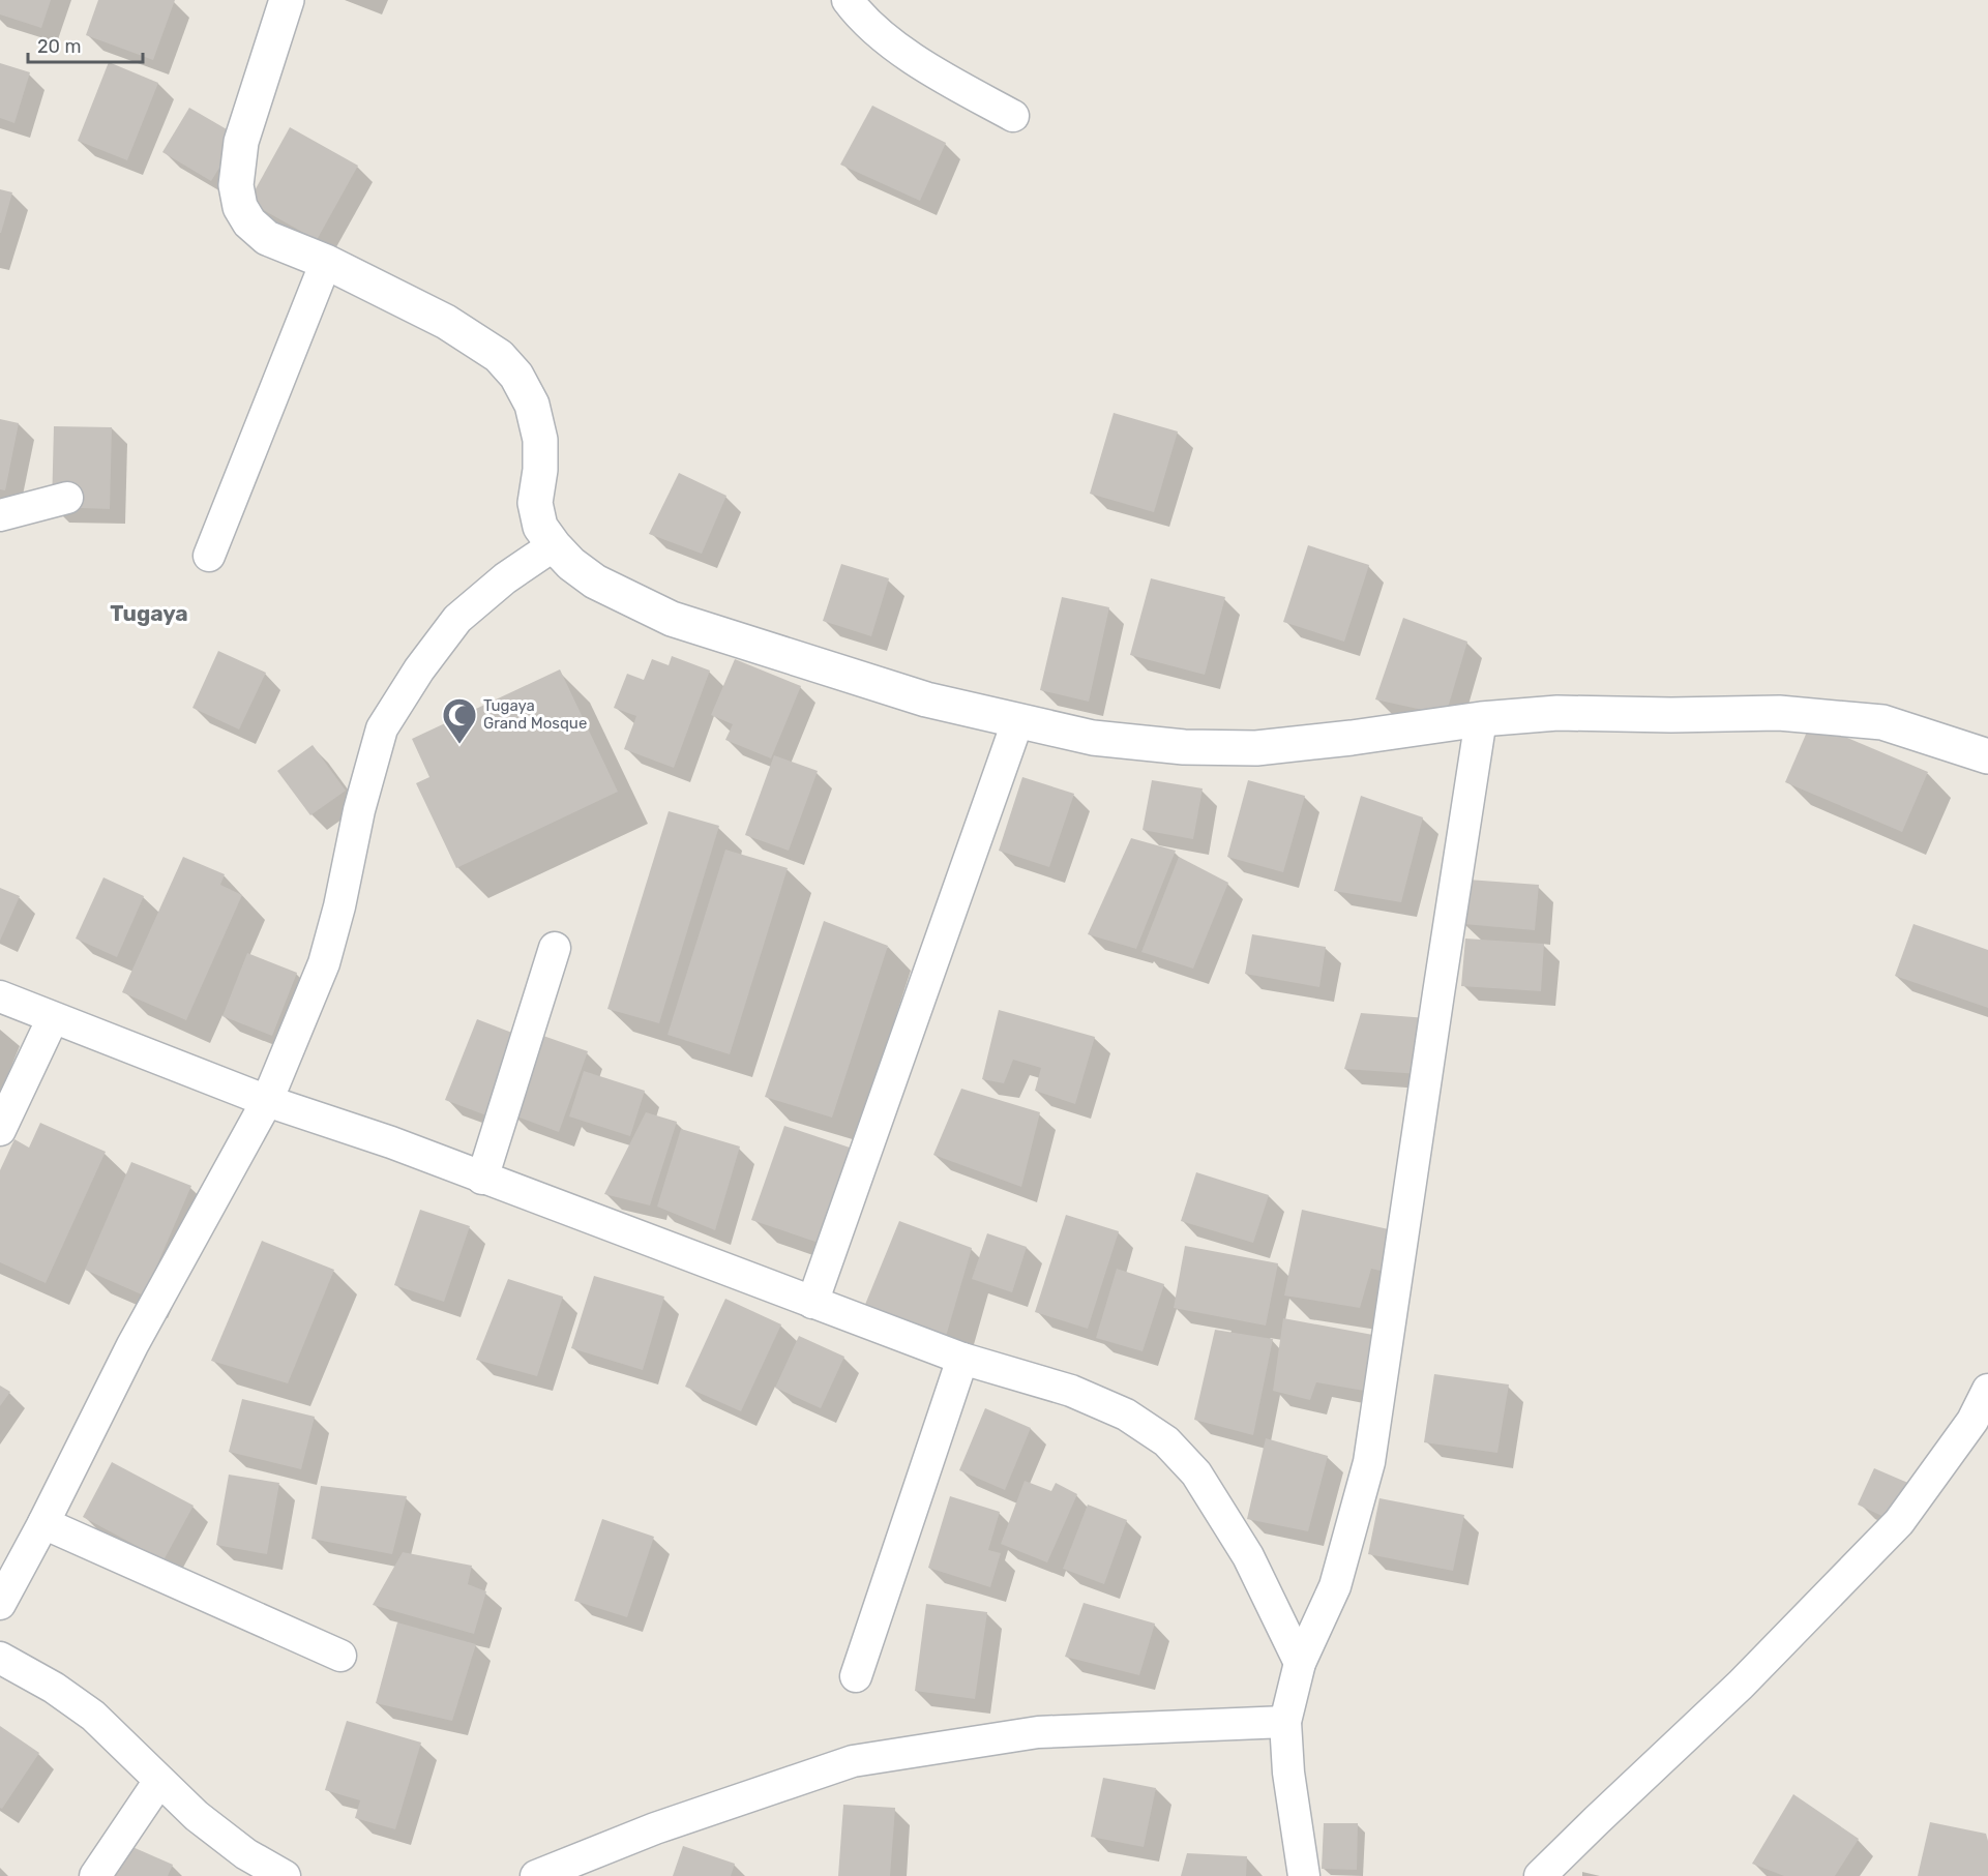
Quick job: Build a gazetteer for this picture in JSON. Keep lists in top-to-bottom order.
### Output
{
  "districts": ["Tugaya"],
  "places": {
    "mosque": ["Tugaya Grand Mosque"]
  },
  "scale_bar": "20 m"
}
